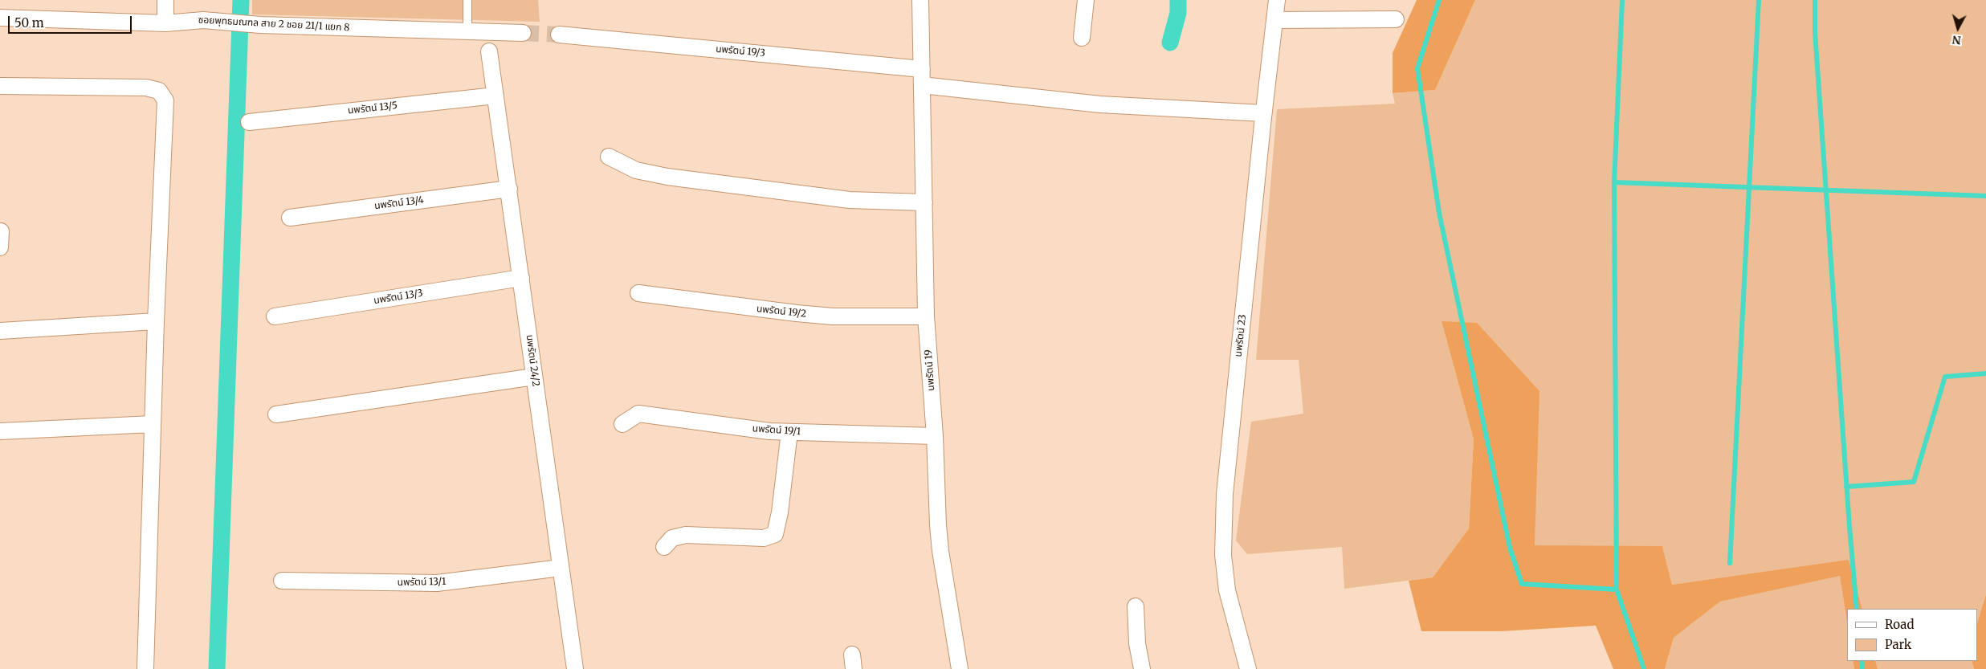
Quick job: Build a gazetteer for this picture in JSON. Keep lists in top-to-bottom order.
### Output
{
  "streets": {
    "street": [
      "ซอยพุทธมณฑล สาย 2 ซอย 21/1 แยก 8",
      "นพรัตน์ 19/3",
      "นพรัตน์ 13/5",
      "นพรัตน์ 13/4",
      "นพรัตน์ 13/3",
      "นพรัตน์ 19/2",
      "นพรัตน์ 23",
      "นพรัตน์ 24/2",
      "นพรัตน์ 19",
      "นพรัตน์ 19/1",
      "นพรัตน์ 13/1"
    ]
  },
  "crossings": [
    ["นพรัตน์ 19/3", "นพรัตน์ 19"],
    ["นพรัตน์ 13/5", "นพรัตน์ 24/2"],
    ["นพรัตน์ 13/4", "นพรัตน์ 24/2"],
    ["นพรัตน์ 13/3", "นพรัตน์ 24/2"],
    ["นพรัตน์ 19/2", "นพรัตน์ 19"],
    ["นพรัตน์ 24/2", "นพรัตน์ 13/1"],
    ["นพรัตน์ 19", "นพรัตน์ 19/1"]
  ],
  "legend": ["Road", "Park"],
  "scale_bar": "50 m",
  "north": "bottom"
}
